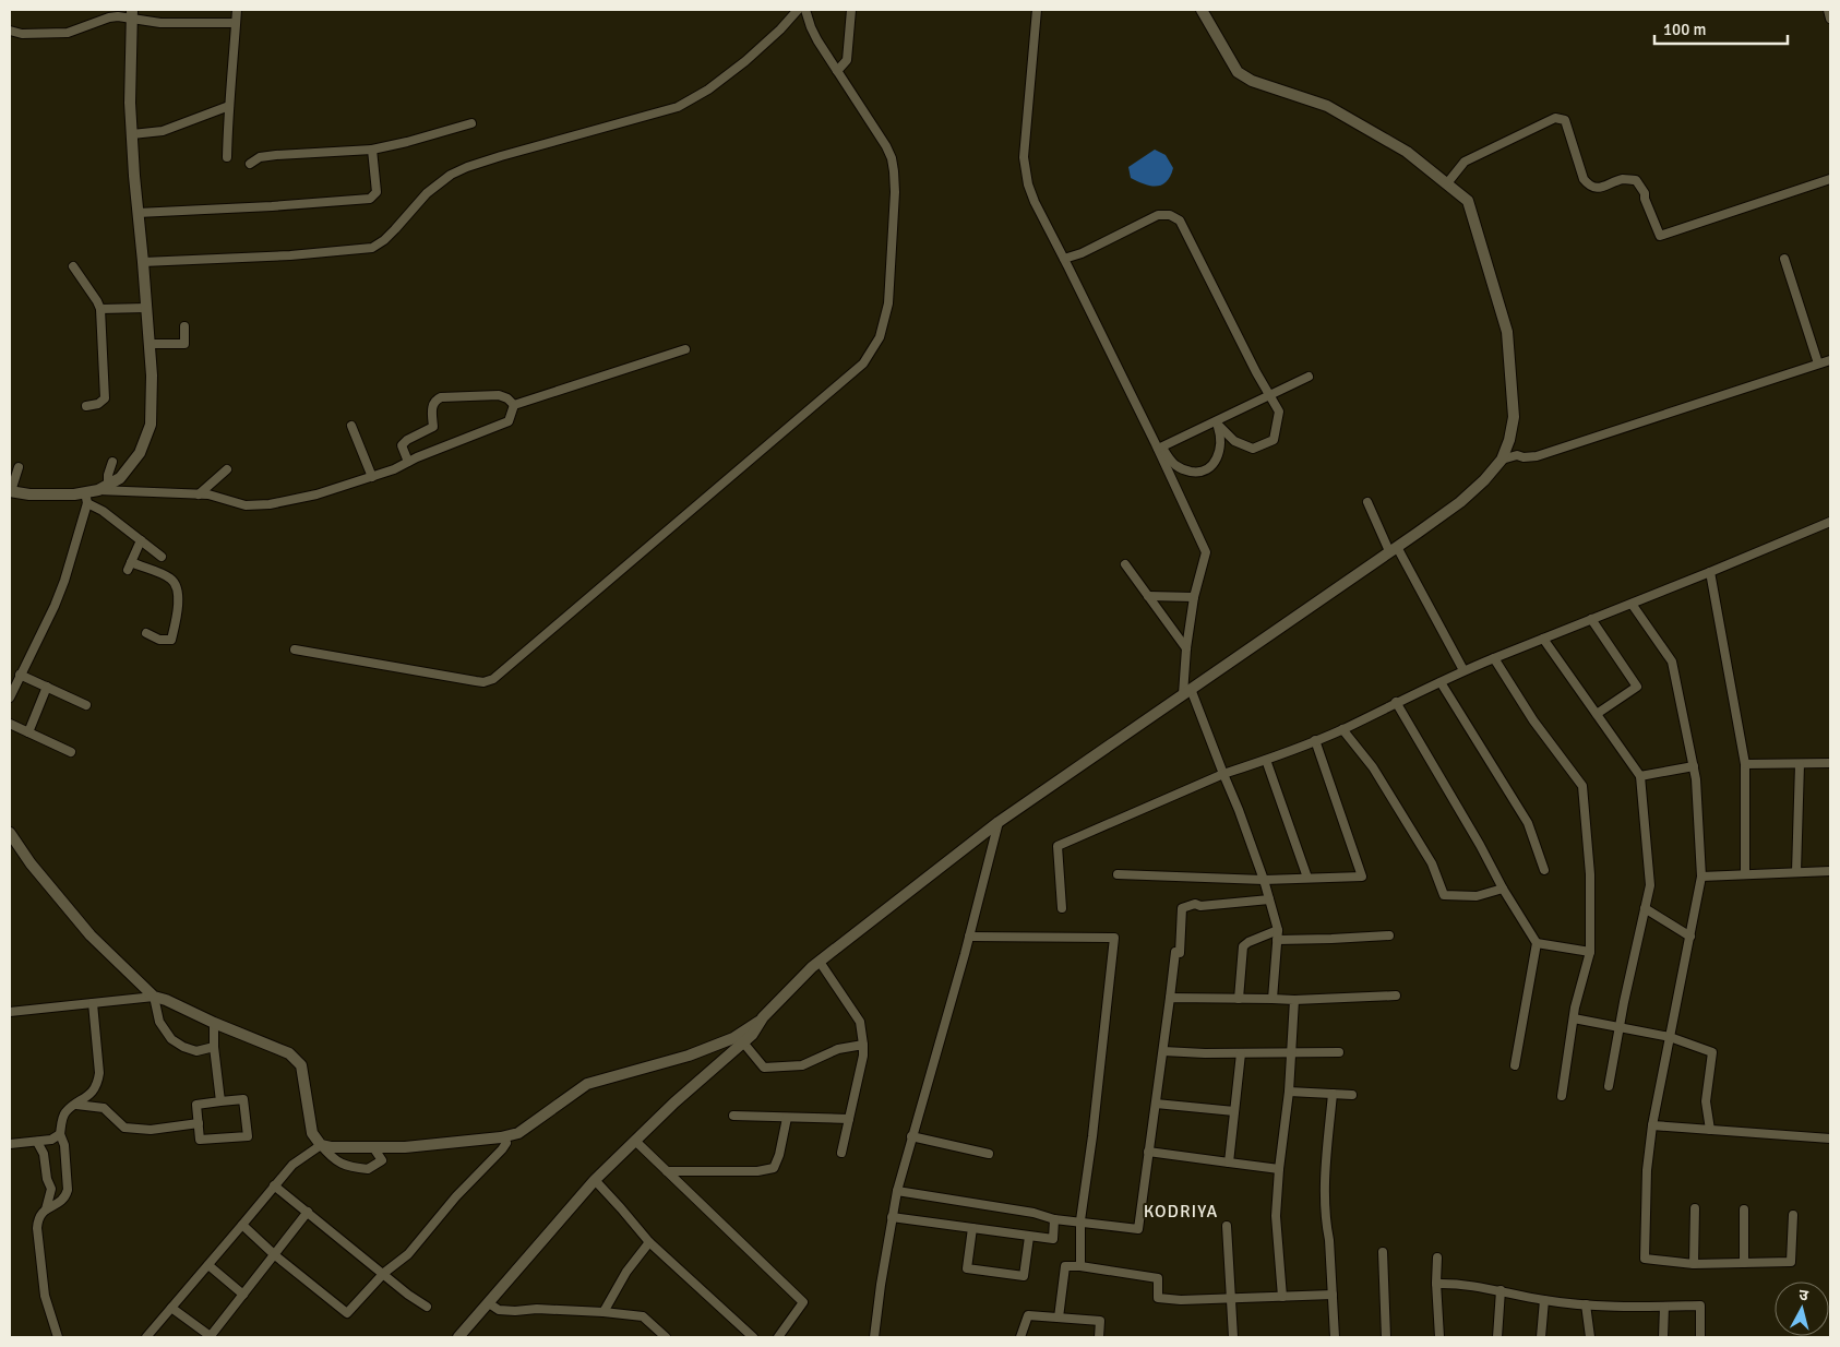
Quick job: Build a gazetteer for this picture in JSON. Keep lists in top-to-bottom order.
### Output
{
  "districts": ["KODRIYA"],
  "scale_bar": "100 m",
  "north": "top"
}
